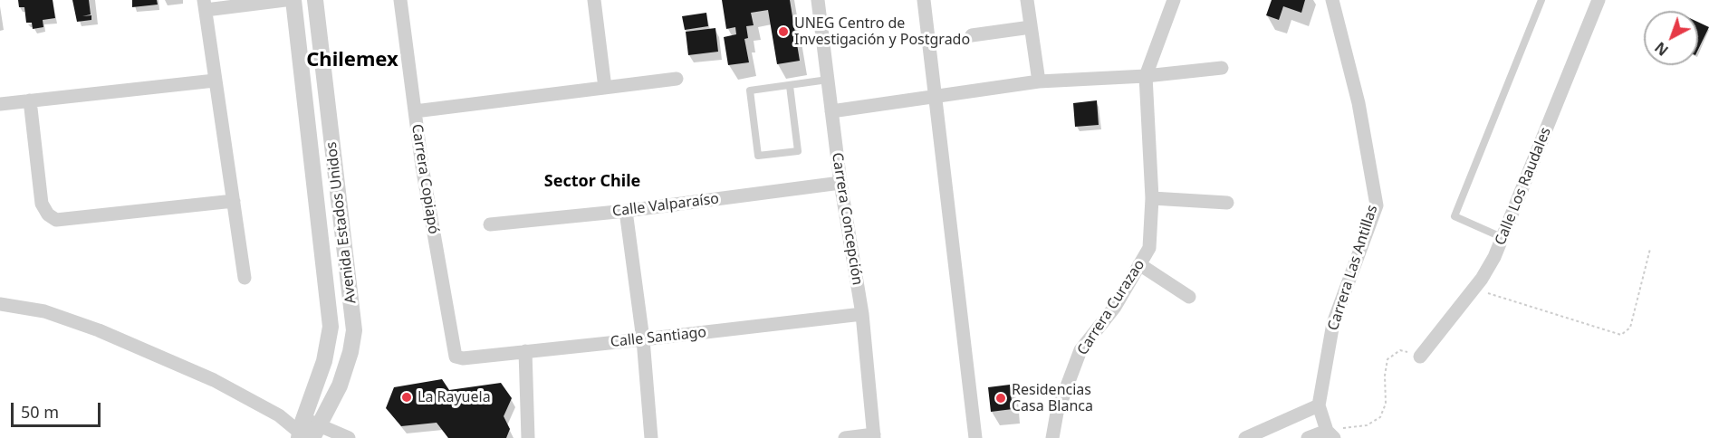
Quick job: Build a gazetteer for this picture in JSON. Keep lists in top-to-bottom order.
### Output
{
  "streets": {
    "street": [
      "Carrera Copiapó",
      "Calle Los Raudales",
      "Calle Valparaíso",
      "Carrera Concepción",
      "Avenida Estados Unidos",
      "Carrera Las Antillas",
      "Carrera Curazao",
      "Calle Santiago"
    ]
  },
  "crossings": [
    ["Carrera Copiapó", "Calle Santiago"],
    ["Calle Valparaíso", "Carrera Concepción"],
    ["Carrera Concepción", "Calle Santiago"]
  ],
  "districts": ["Chilemex", "Sector Chile"],
  "places": ["UNEG Centro de Investigación y Postgrado", "La Rayuela", "Residencias Casa Blanca"],
  "scale_bar": "50 m",
  "north": "bottom left"
}
